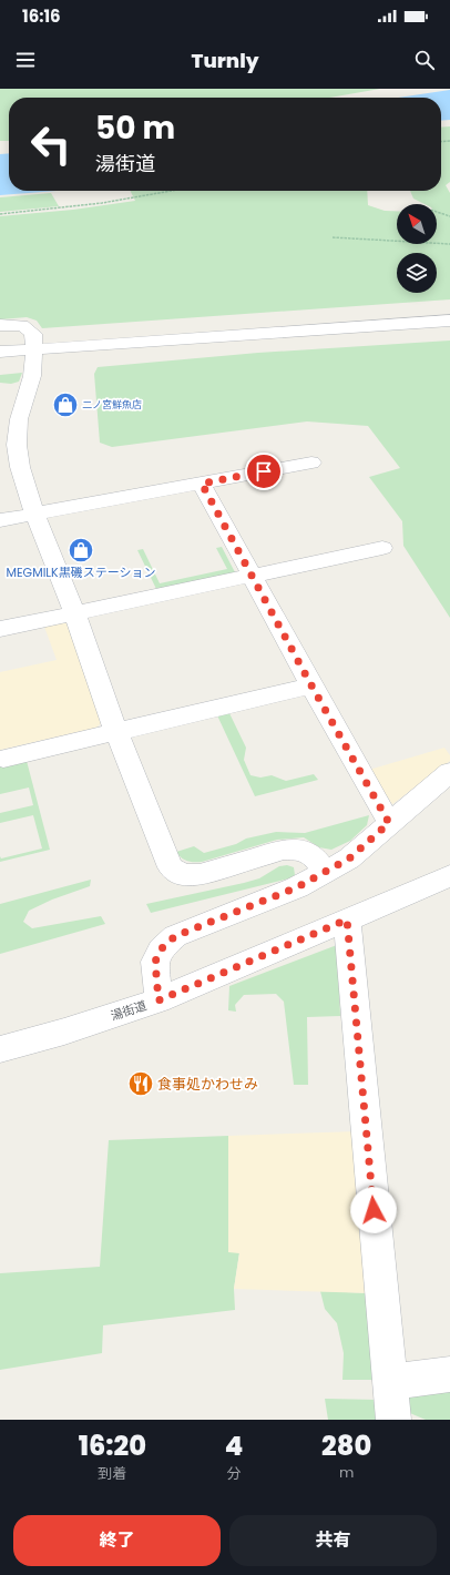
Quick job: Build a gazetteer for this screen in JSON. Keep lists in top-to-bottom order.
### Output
{
  "streets": {
    "street": ["湯街道"]
  },
  "places": {
    "shop": ["二ノ宮鮮魚店", "MEGMILK黒磯ステーション"],
    "restaurant": ["食事処かわせみ"]
  },
  "north": "top left",
  "page": {
    "status": "16:16",
    "header": "Turnly",
    "turn": ["50 m", "湯街道"],
    "eta": [
      "16:20",
      "到着",
      "4",
      "分",
      "280",
      "m"
    ],
    "buttons": ["終了", "共有"]
  }
}
